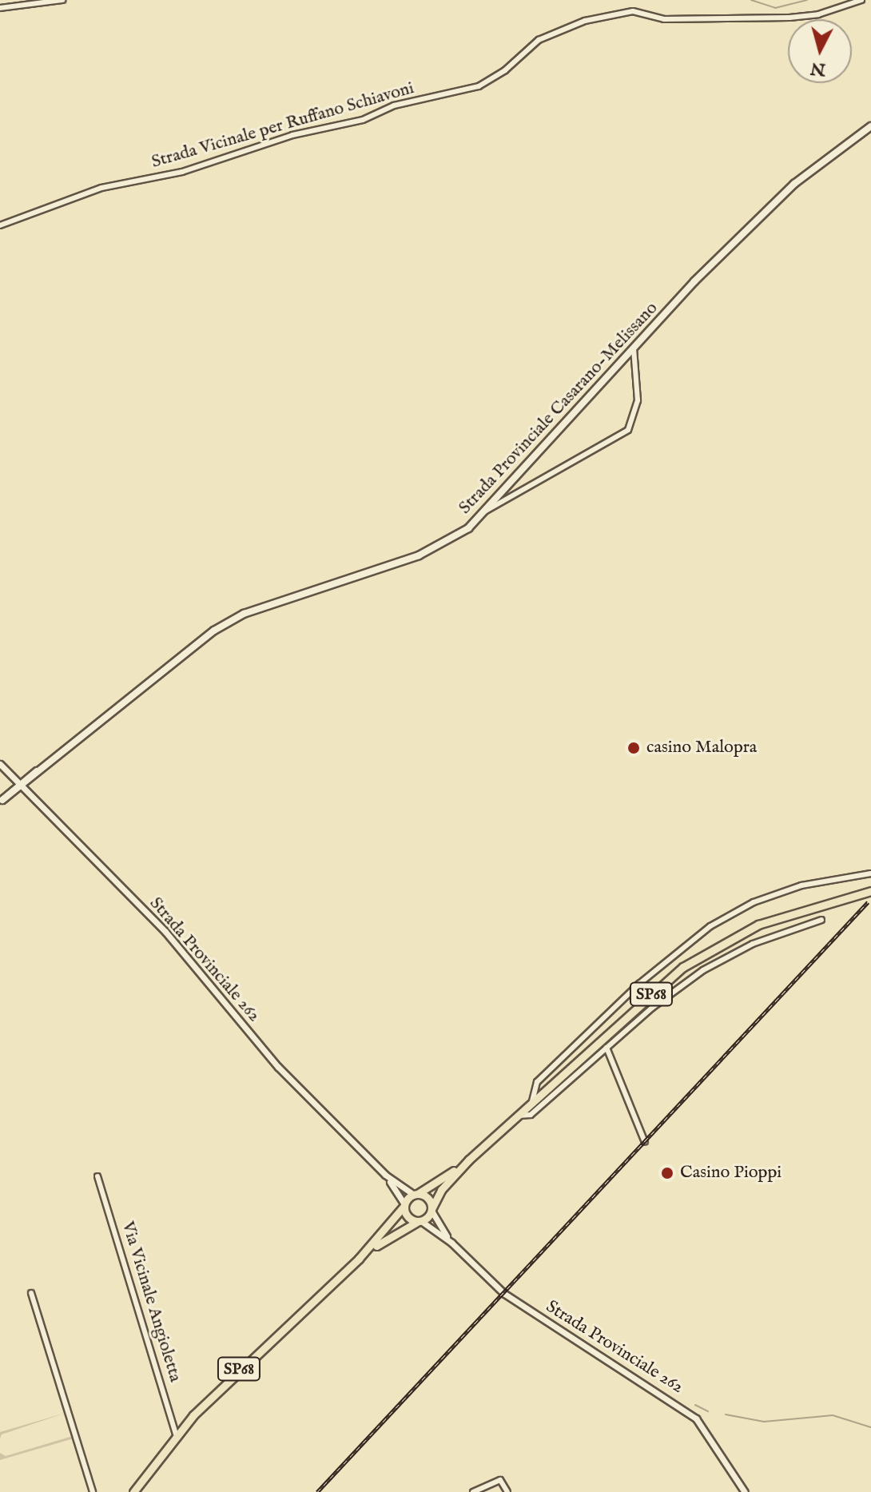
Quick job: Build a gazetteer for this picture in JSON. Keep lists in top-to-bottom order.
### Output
{
  "streets": {
    "main road": ["Strada Provinciale Casarano-Melissano", "SP68"],
    "street": ["Strada Vicinale per Ruffano Schiavoni", "Strada Provinciale 262", "Via Vicinale Angioletta"]
  },
  "crossings": [
    ["Strada Provinciale Casarano-Melissano", "Strada Provinciale 262"],
    ["SP68", "Via Vicinale Angioletta"]
  ],
  "places": ["casino Malopra", "Casino Pioppi"],
  "north": "bottom"
}
